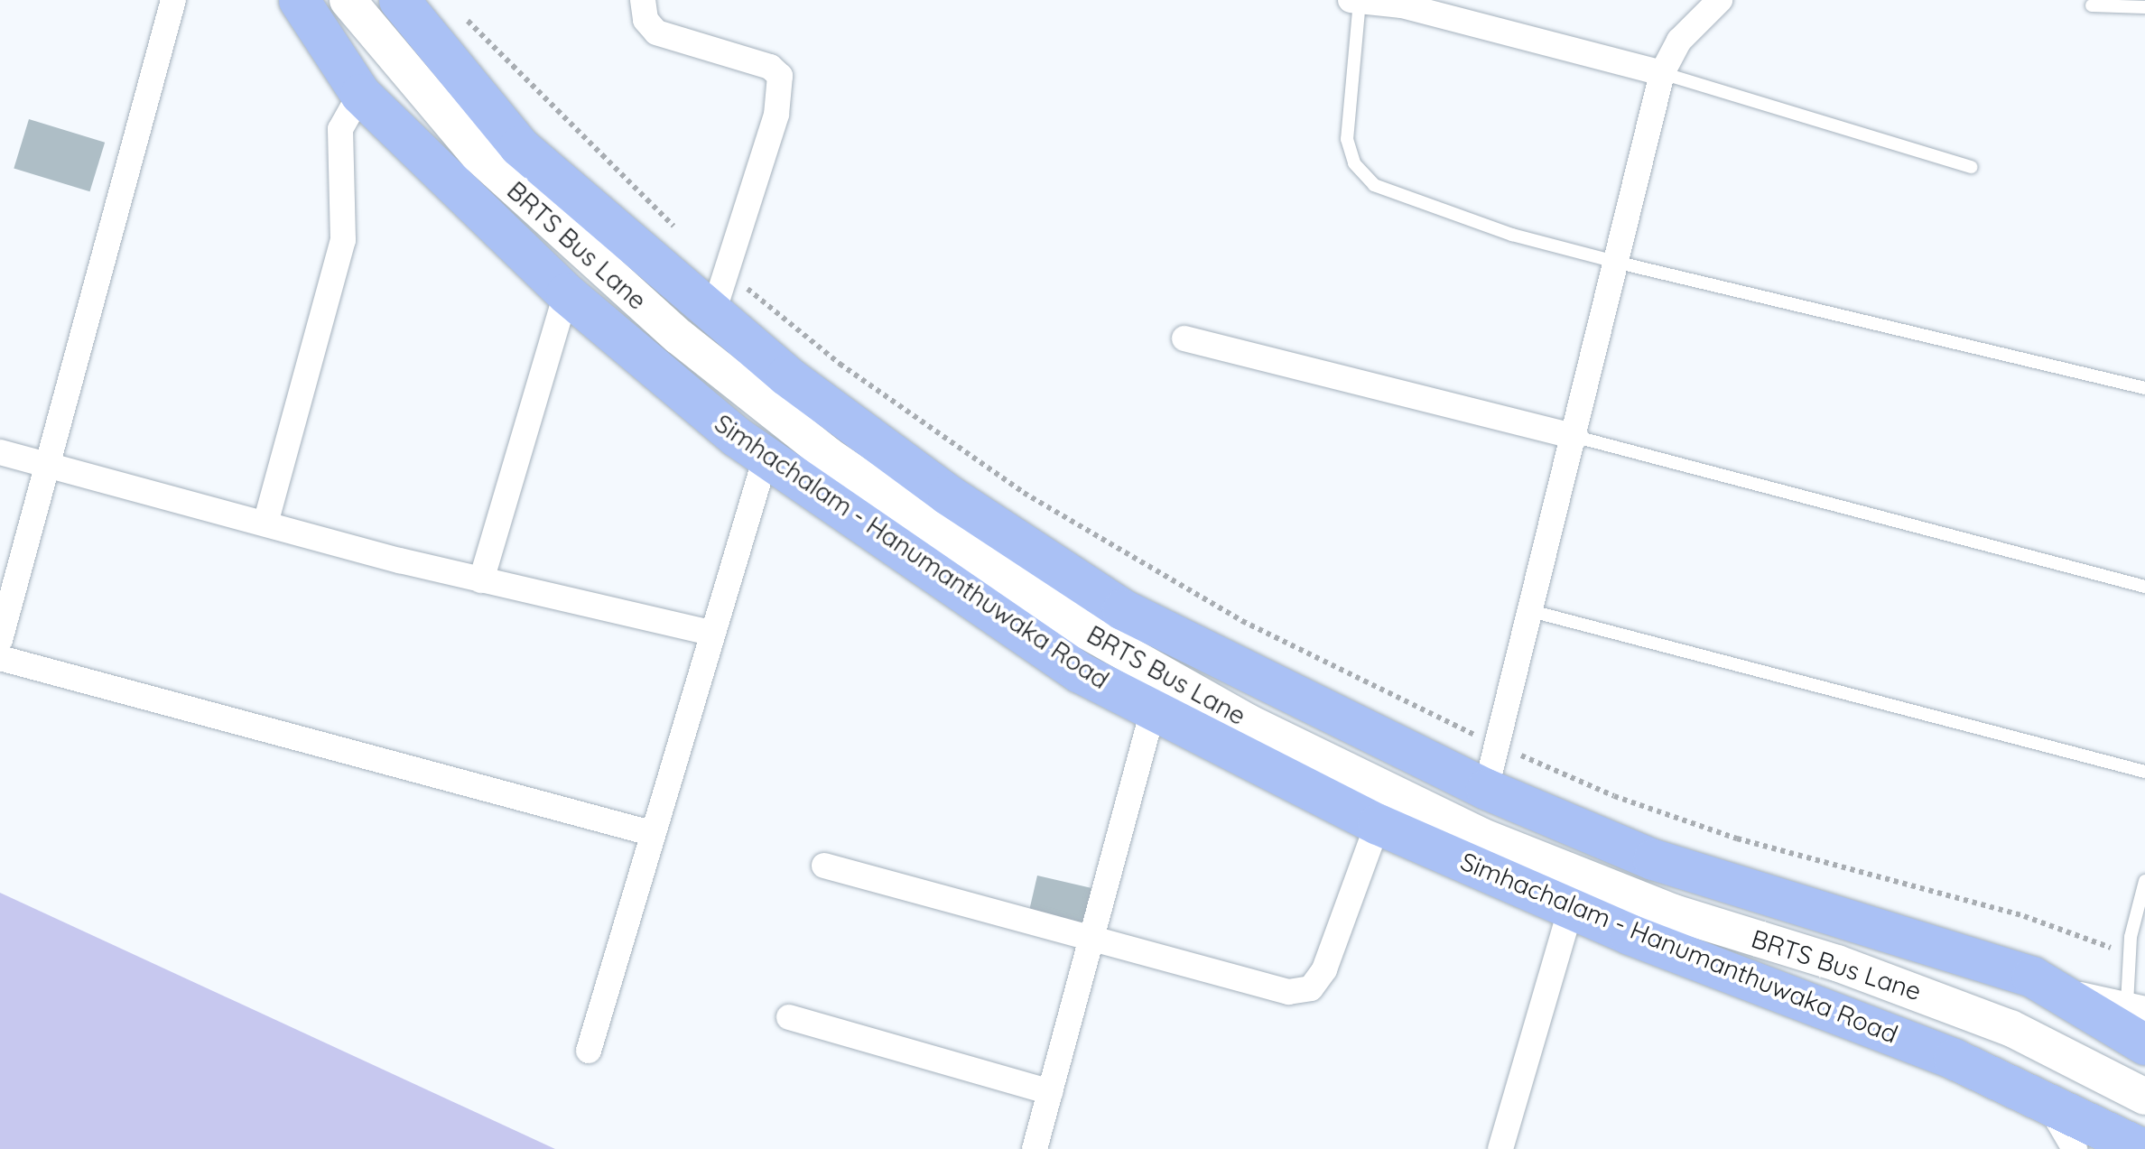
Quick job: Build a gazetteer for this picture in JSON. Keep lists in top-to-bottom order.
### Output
{
  "streets": {
    "main road": ["Simhachalam - Hanumanthuwaka Road"],
    "street": ["BRTS Bus Lane"]
  }
}
